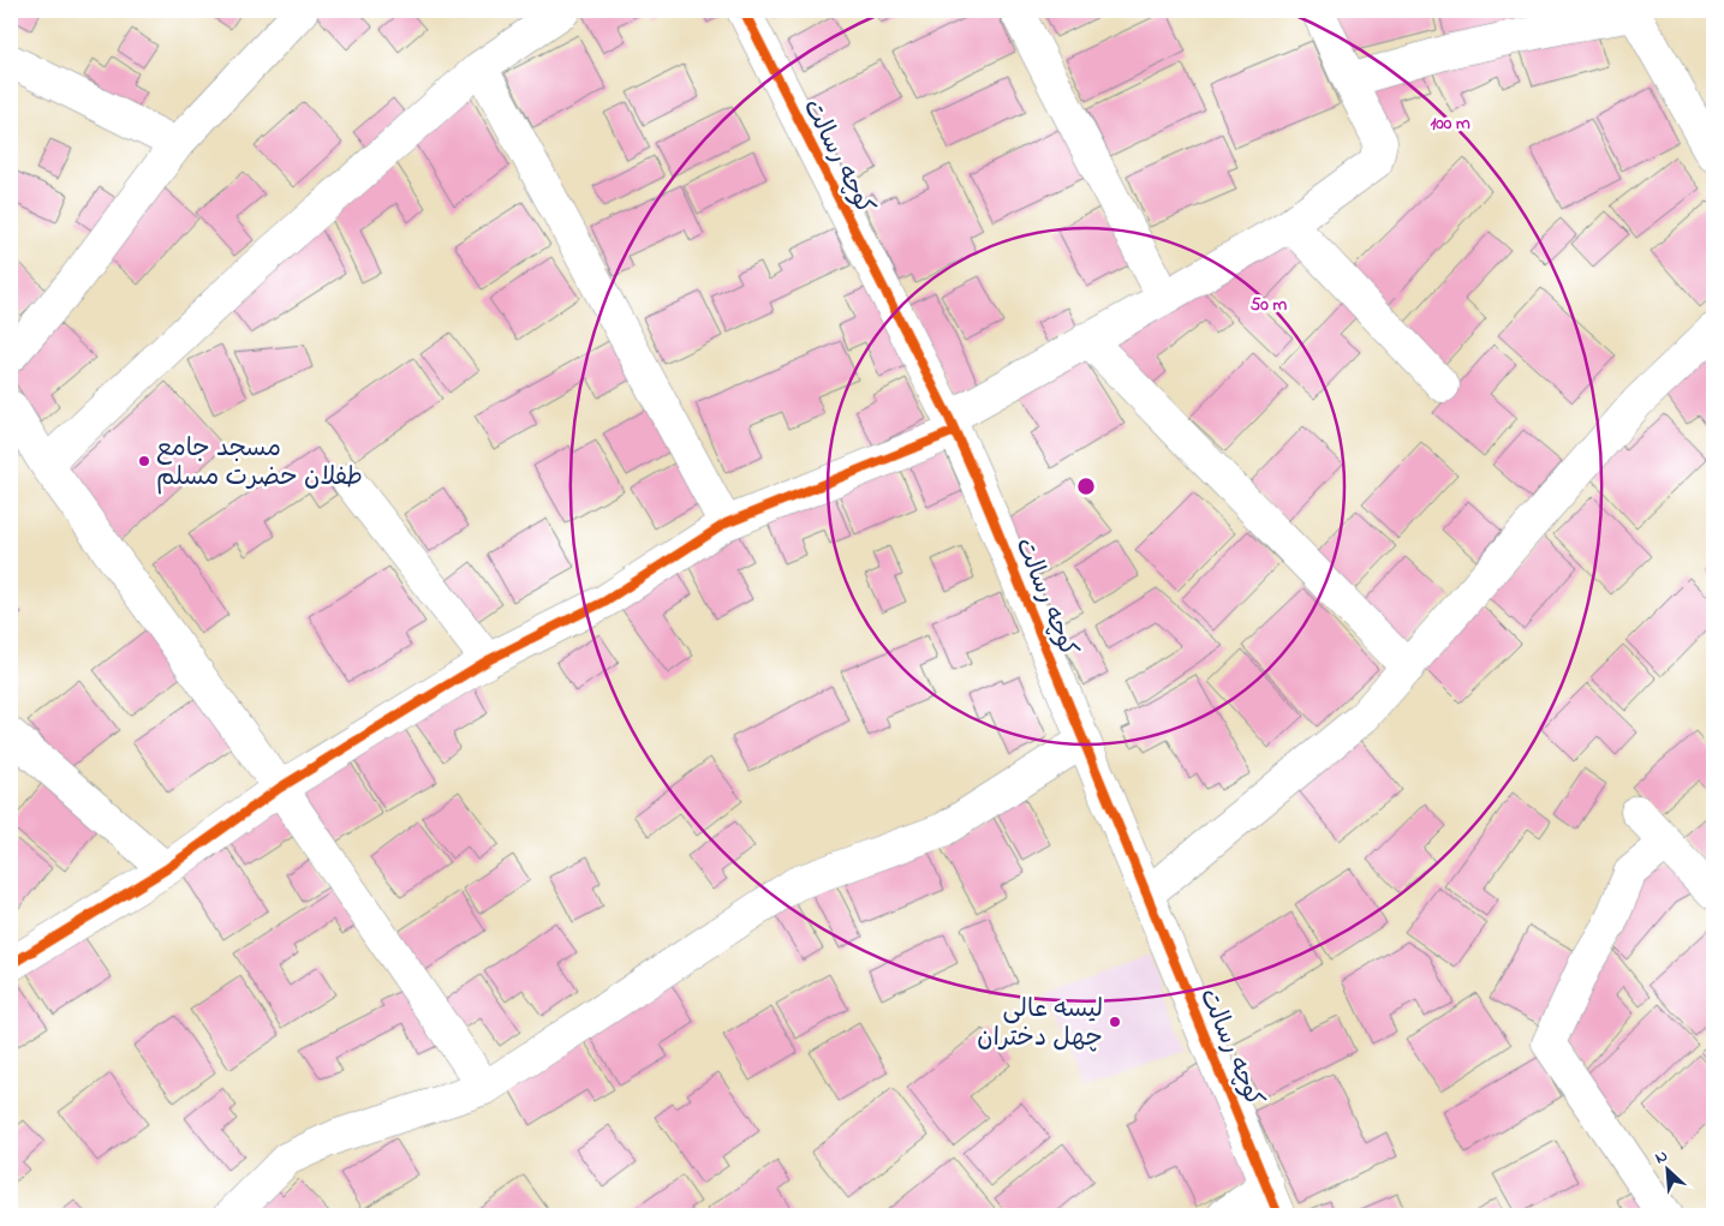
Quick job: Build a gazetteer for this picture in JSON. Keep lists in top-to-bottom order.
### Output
{
  "streets": {
    "street": ["کوچه رسالت"]
  },
  "places": ["مسجد جامع طفلان حضرت مسلم", "لیسه عالی چهل دختران"],
  "north": "top left",
  "rings": ["100 m", "50 m"]
}
